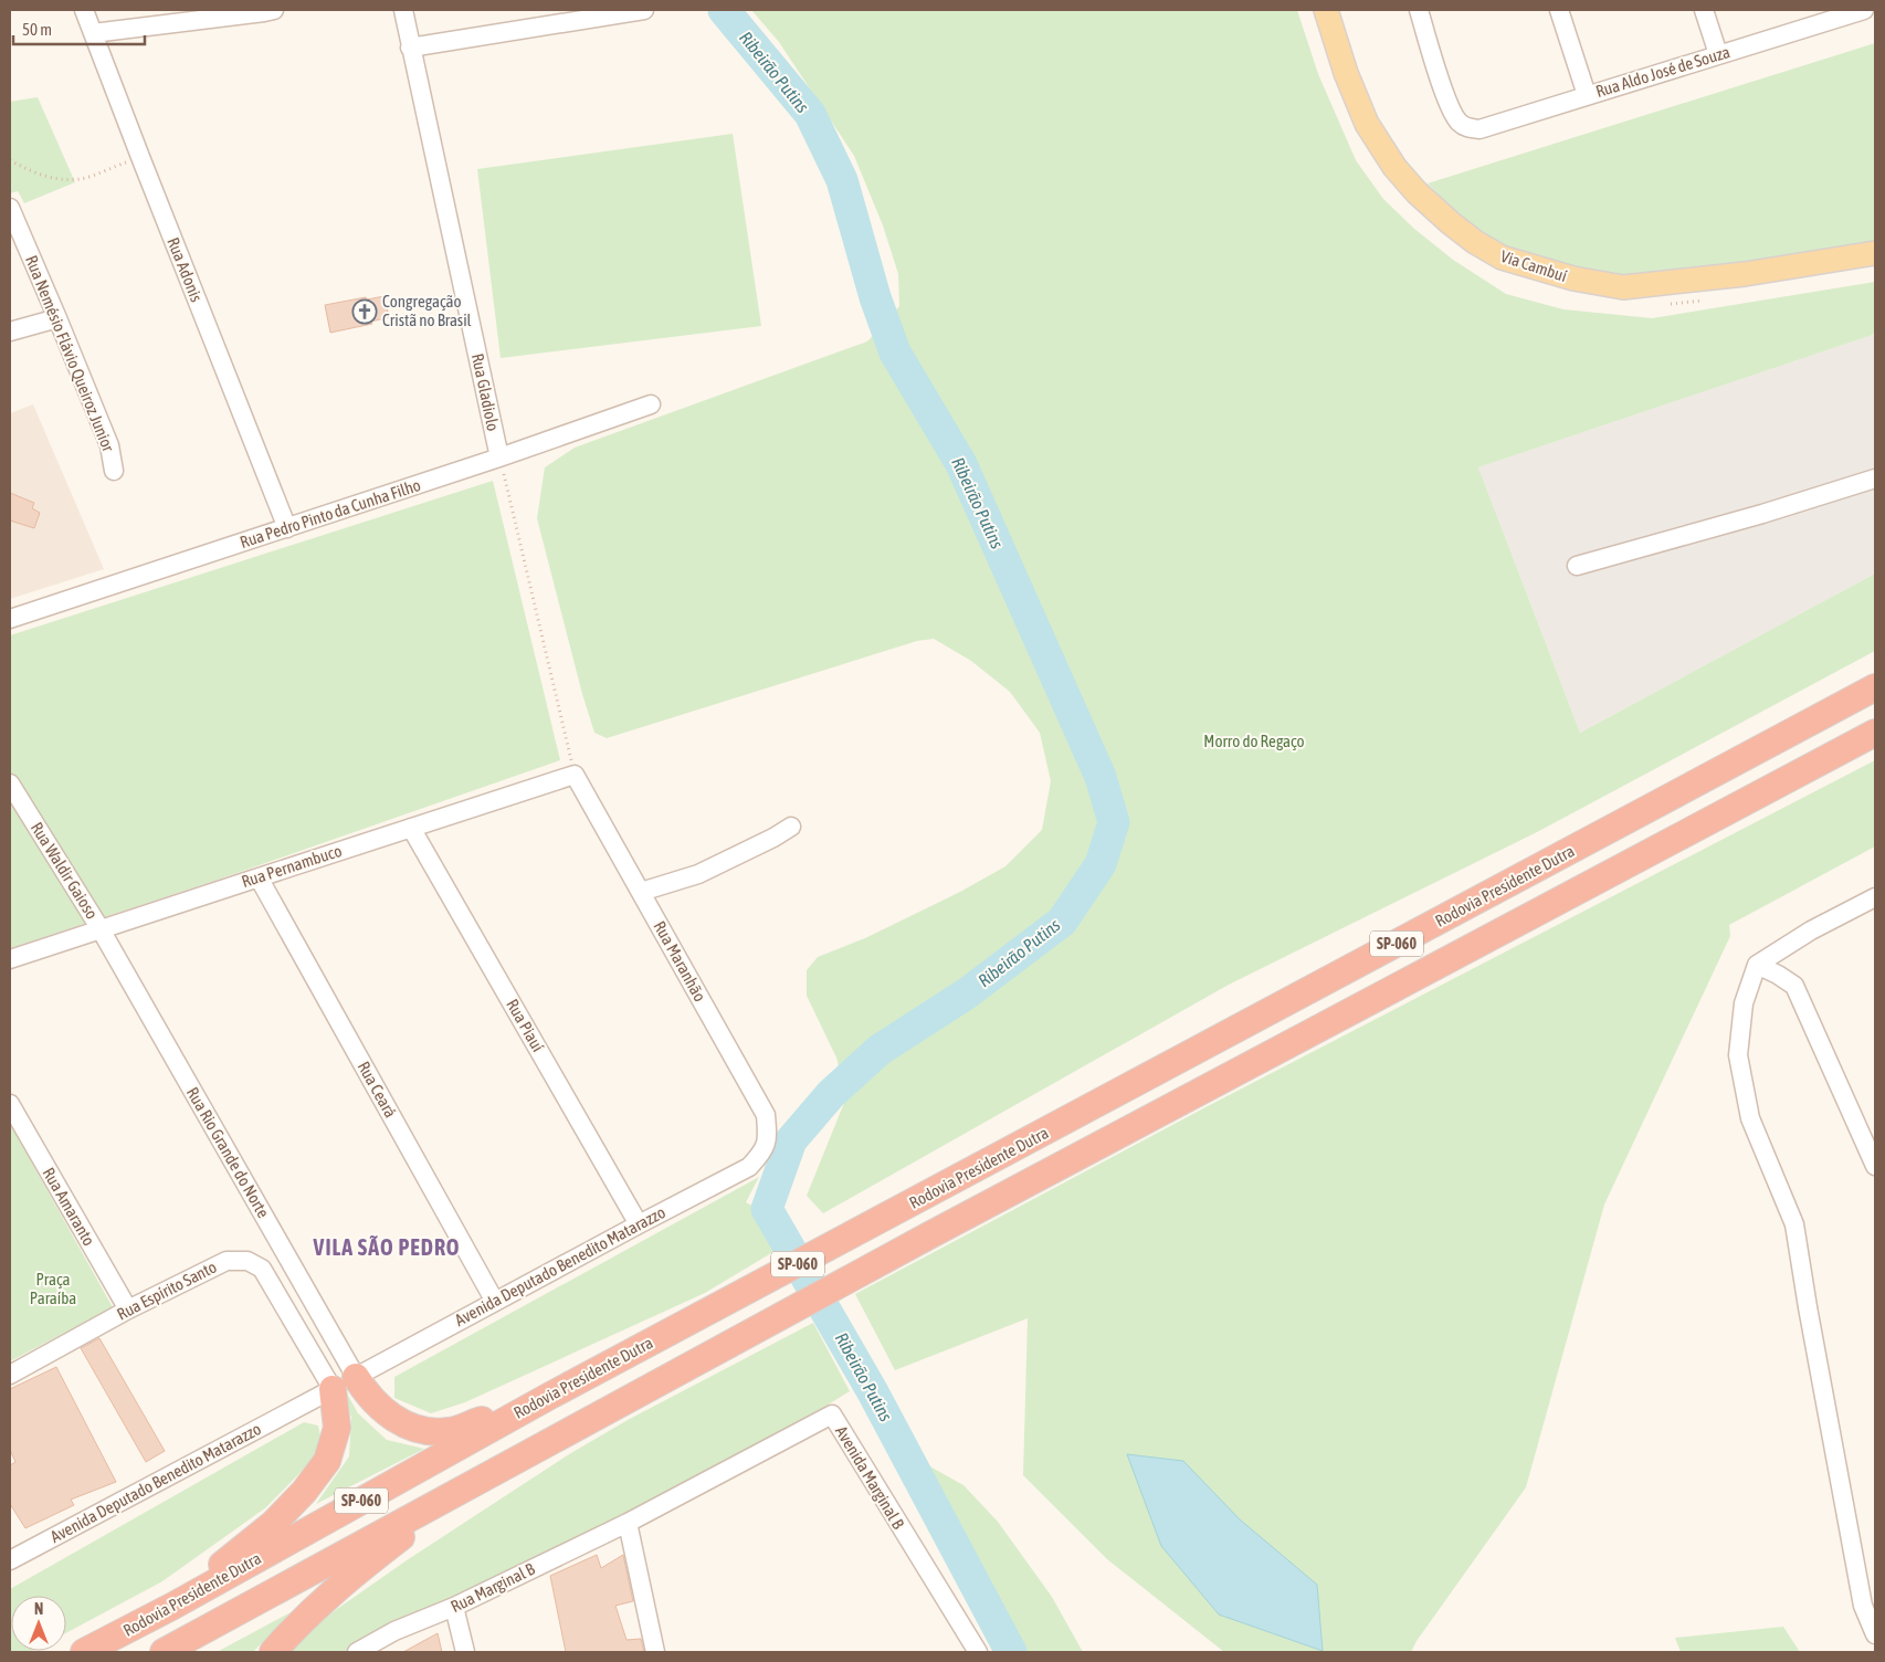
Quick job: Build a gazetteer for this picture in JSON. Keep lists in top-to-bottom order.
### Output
{
  "streets": {
    "highway": ["Rodovia Presidente Dutra", "SP-060"],
    "main road": ["Via Cambuí"],
    "street": [
      "Rua Aldo José de Souza",
      "Rua Adonis",
      "Rua Nemésio Flávio Queiroz Junior",
      "Rua Gladiolo",
      "Rua Pedro Pinto da Cunha Filho",
      "Rua Pernambuco",
      "Rua Waldir Gaioso",
      "Rua Maranhão",
      "Rua Piauí",
      "Rua Ceará",
      "Rua Rio Grande do Norte",
      "Rua Amaranto",
      "Avenida Deputado Benedito Matarazzo",
      "Rua Espírito Santo",
      "Avenida Marginal B",
      "Rua Marginal B"
    ]
  },
  "crossings": [
    ["Rua Adonis", "Rua Pedro Pinto da Cunha Filho"],
    ["Rua Gladiolo", "Rua Pedro Pinto da Cunha Filho"],
    ["Rua Pernambuco", "Rua Waldir Gaioso"],
    ["Rua Pernambuco", "Rua Maranhão"],
    ["Rua Pernambuco", "Rua Piauí"],
    ["Rua Pernambuco", "Rua Ceará"],
    ["Rua Pernambuco", "Rua Rio Grande do Norte"],
    ["Rua Waldir Gaioso", "Rua Rio Grande do Norte"],
    ["Rua Maranhão", "Avenida Deputado Benedito Matarazzo"],
    ["Rua Piauí", "Avenida Deputado Benedito Matarazzo"],
    ["Rua Ceará", "Avenida Deputado Benedito Matarazzo"],
    ["Rua Rio Grande do Norte", "Avenida Deputado Benedito Matarazzo"],
    ["Rua Amaranto", "Rua Espírito Santo"],
    ["Avenida Deputado Benedito Matarazzo", "Rua Espírito Santo"],
    ["Avenida Marginal B", "Rua Marginal B"]
  ],
  "districts": ["VILA SÃO PEDRO"],
  "water": ["Ribeirão Putins"],
  "parks": ["Morro do Regaço", "Praça Paraíba"],
  "places": {
    "church": ["Congregação Cristã no Brasil"]
  },
  "scale_bar": "50 m",
  "north": "top"
}
